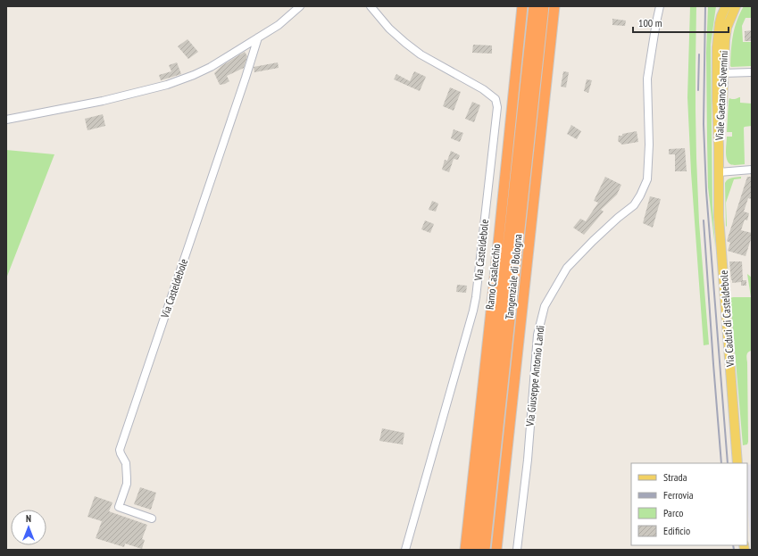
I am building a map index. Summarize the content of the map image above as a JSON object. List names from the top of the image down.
{
  "streets": {
    "highway": ["Ramo Casalecchio", "Tangenziale di Bologna"],
    "main road": ["Viale Gaetano Salvemini", "Via Caduti di Casteldebole"],
    "street": ["Via Casteldebole", "Via Giuseppe Antonio Landi"]
  },
  "crossings": [
    ["Viale Gaetano Salvemini", "Via Caduti di Casteldebole"]
  ],
  "legend": [
    "Strada",
    "Ferrovia",
    "Parco",
    "Edificio"
  ],
  "scale_bar": "100 m",
  "north": "top"
}
